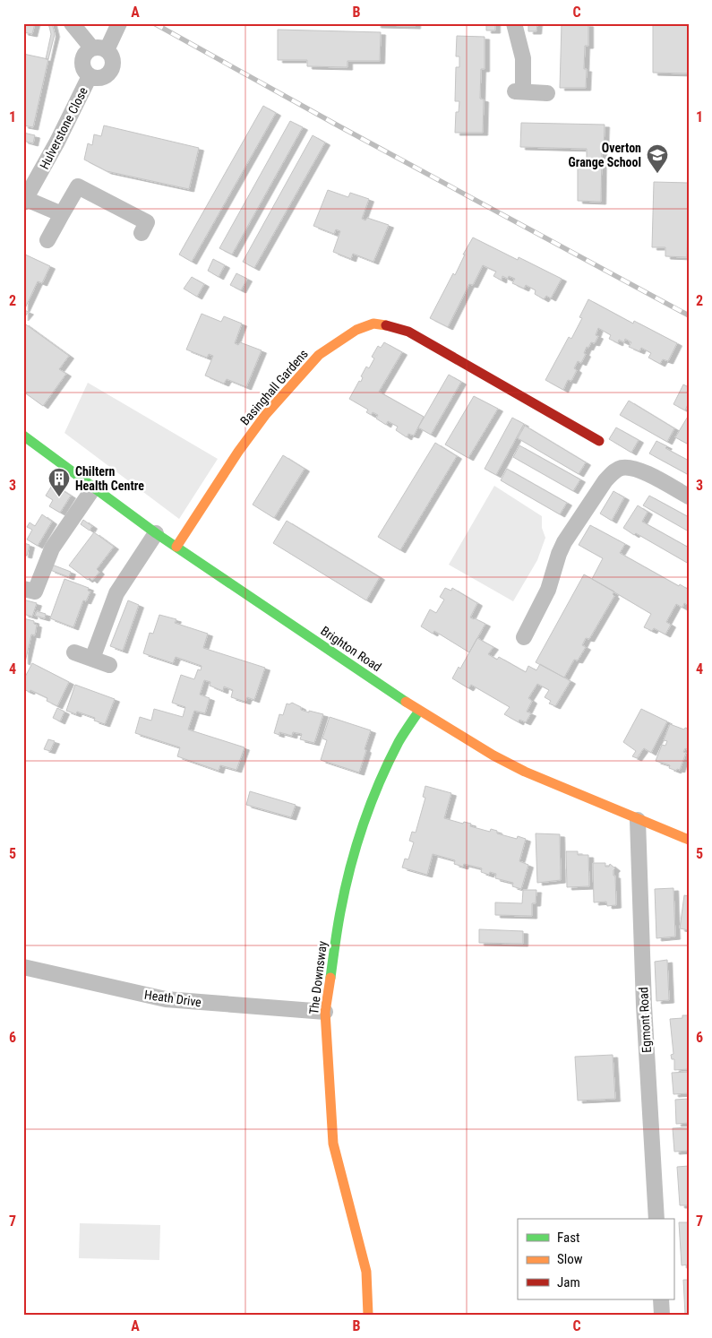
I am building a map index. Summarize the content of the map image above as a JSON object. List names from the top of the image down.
{
  "streets": {
    "street": [
      "Hulverstone Close",
      "Basinghall Gardens",
      "Brighton Road",
      "The Downsway",
      "Heath Drive",
      "Egmont Road"
    ]
  },
  "crossings": [
    ["Basinghall Gardens", "Brighton Road"],
    ["Brighton Road", "The Downsway"],
    ["Brighton Road", "Egmont Road"],
    ["The Downsway", "Heath Drive"]
  ],
  "places": {
    "school or university": ["Overton Grange School"],
    "building": ["Chiltern Health Centre"]
  },
  "legend": ["Fast", "Slow", "Jam"],
  "grid": {
    "columns": ["A", "B", "C"],
    "rows": [
      "1",
      "2",
      "3",
      "4",
      "5",
      "6",
      "7"
    ]
  }
}
